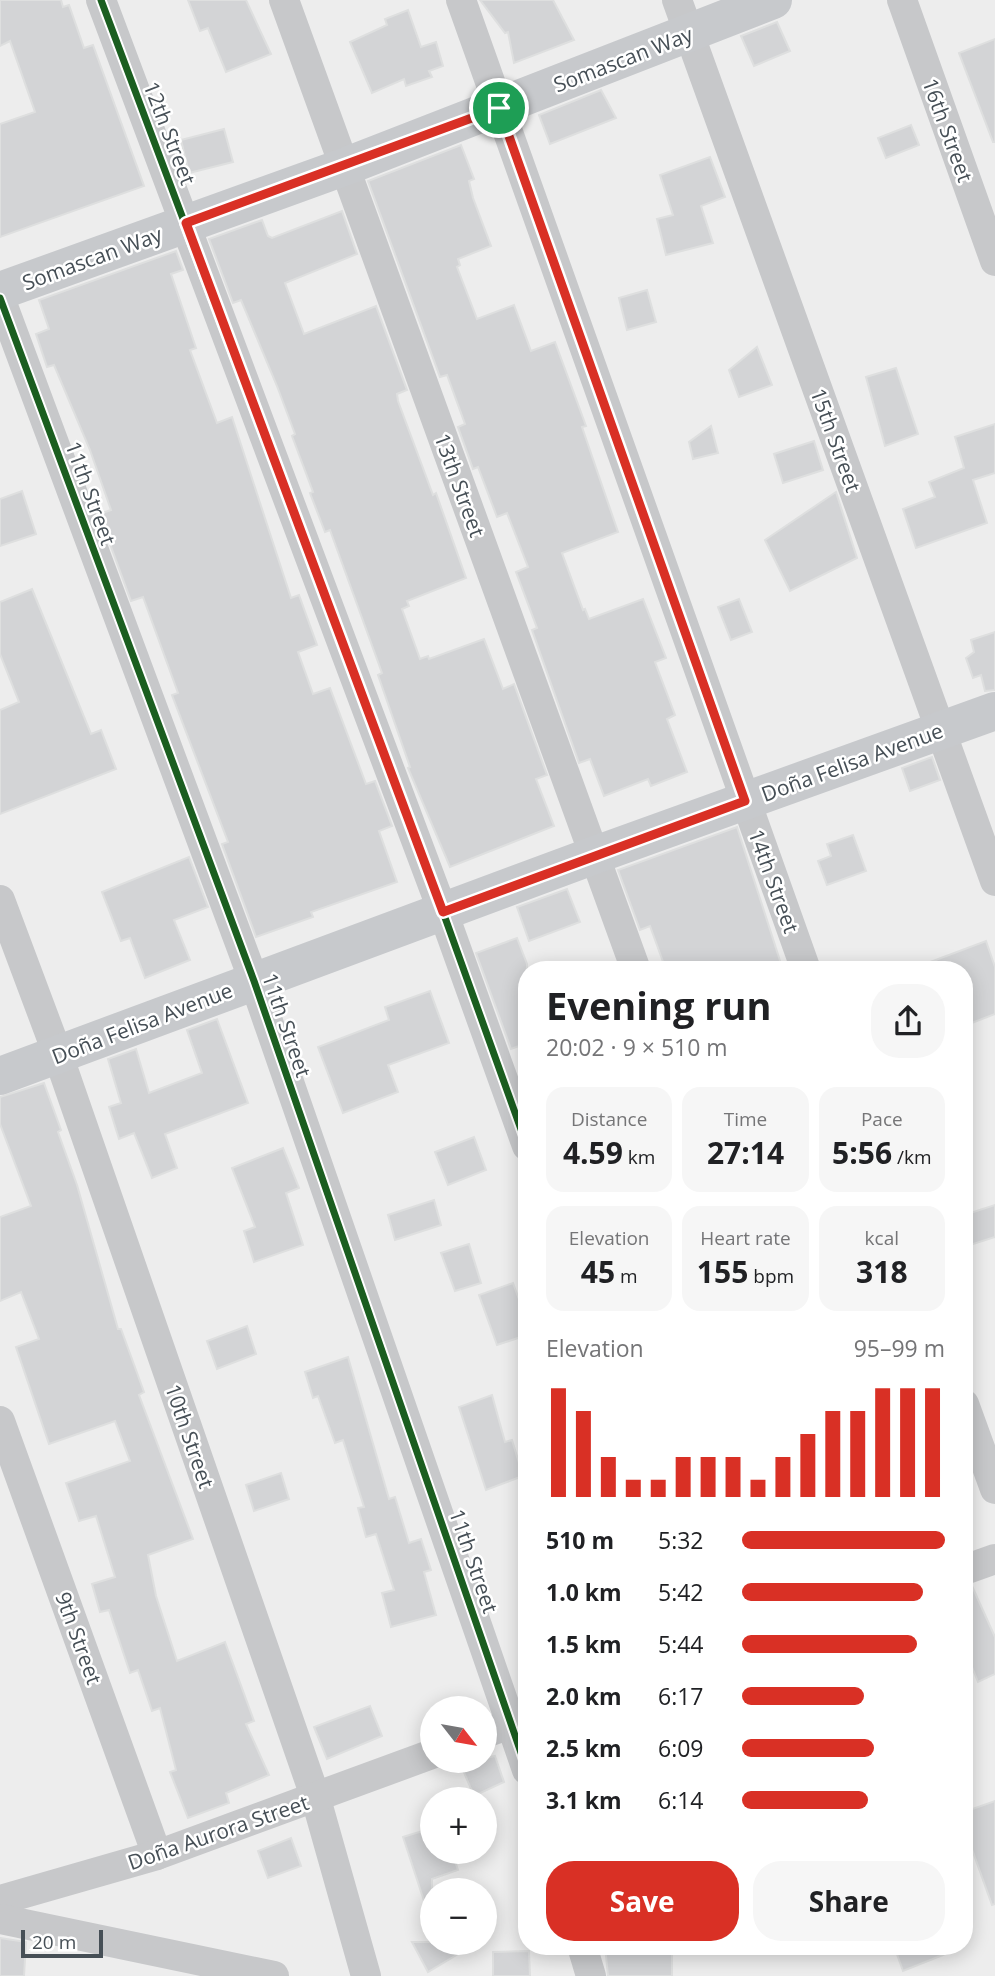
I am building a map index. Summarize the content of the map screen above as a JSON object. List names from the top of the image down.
{
  "streets": {
    "street": [
      "Somascan Way",
      "16th Street",
      "12th Street",
      "15th Street",
      "13th Street",
      "11th Street",
      "Doña Felisa Avenue",
      "14th Street",
      "10th Street",
      "9th Street",
      "Doña Aurora Street"
    ]
  },
  "crossings": [
    ["Somascan Way", "12th Street"],
    ["Somascan Way", "15th Street"],
    ["Somascan Way", "13th Street"],
    ["Somascan Way", "14th Street"],
    ["12th Street", "Doña Felisa Avenue"],
    ["15th Street", "Doña Felisa Avenue"],
    ["13th Street", "Doña Felisa Avenue"],
    ["11th Street", "Doña Felisa Avenue"],
    ["Doña Felisa Avenue", "14th Street"],
    ["Doña Felisa Avenue", "10th Street"],
    ["10th Street", "Doña Aurora Street"],
    ["9th Street", "Doña Aurora Street"]
  ],
  "scale_bar": "20 m",
  "north": "bottom right",
  "page": {
    "heading": ["Evening run", "20:02 · 9 × 510 m"],
    "stats": [
      ["Distance", "4.59 km"],
      ["Time", "27:14"],
      ["Pace", "5:56 /km"],
      ["Elevation", "45 m"],
      ["Heart rate", "155 bpm"],
      ["kcal", "318"]
    ],
    "chart": ["Elevation", "95–99 m"],
    "list": [
      {
        "name": "510 m",
        "note": "5:32"
      },
      {
        "name": "1.0 km",
        "note": "5:42"
      },
      {
        "name": "1.5 km",
        "note": "5:44"
      },
      {
        "name": "2.0 km",
        "note": "6:17"
      },
      {
        "name": "2.5 km",
        "note": "6:09"
      },
      {
        "name": "3.1 km",
        "note": "6:14"
      }
    ],
    "map_buttons": ["+", "−"],
    "buttons": ["Save", "Share"],
    "scale": "20 m"
  }
}
